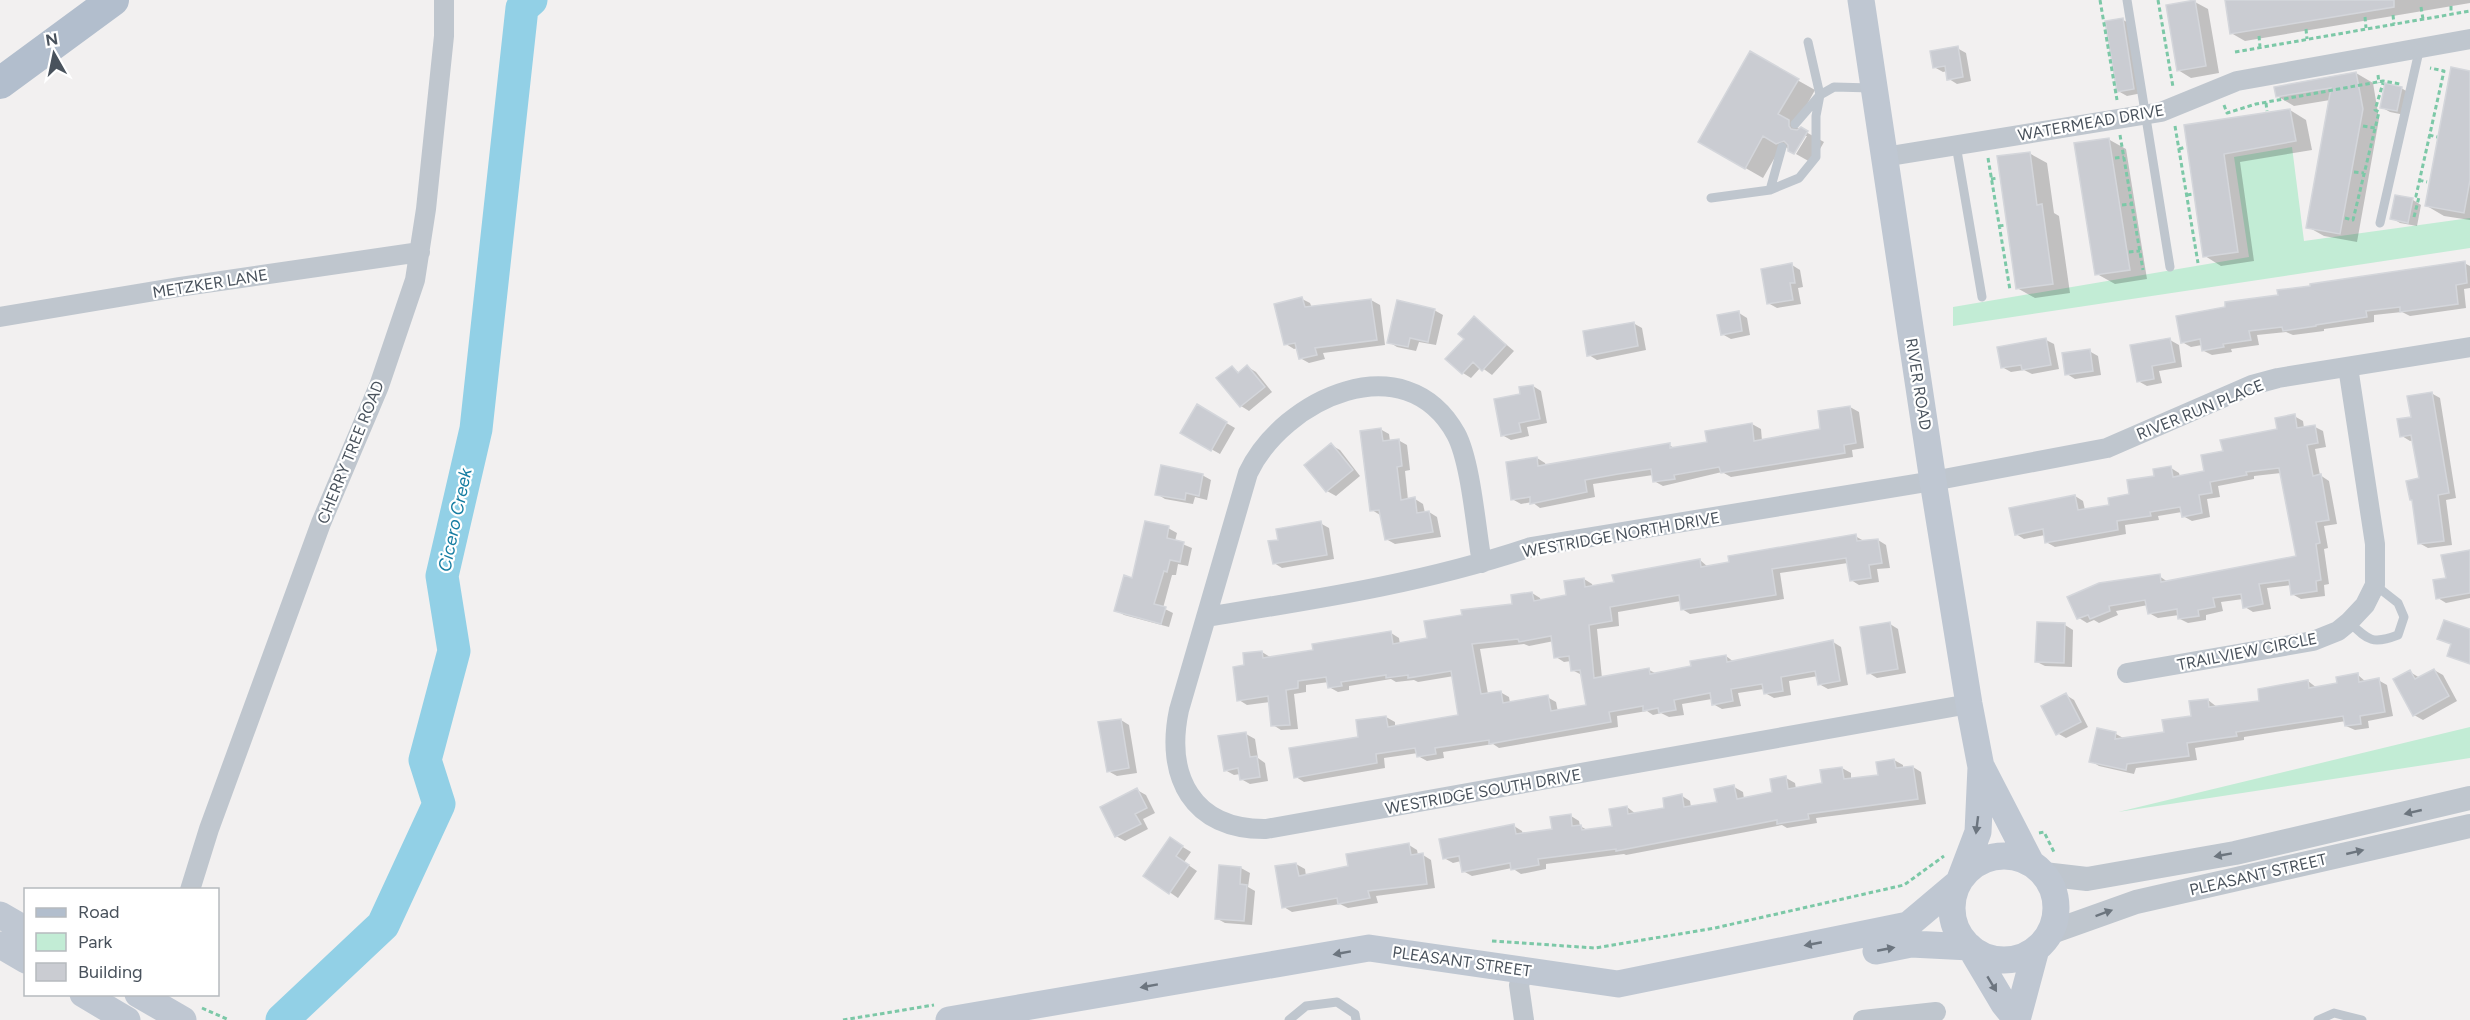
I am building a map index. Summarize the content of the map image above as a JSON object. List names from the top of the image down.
{
  "streets": {
    "main road": ["RIVER ROAD", "PLEASANT STREET"],
    "street": [
      "WATERMEAD DRIVE",
      "METZKER LANE",
      "RIVER RUN PLACE",
      "CHERRY TREE ROAD",
      "WESTRIDGE NORTH DRIVE",
      "TRAILVIEW CIRCLE",
      "WESTRIDGE SOUTH DRIVE"
    ]
  },
  "crossings": [
    ["WATERMEAD DRIVE", "RIVER ROAD"],
    ["METZKER LANE", "CHERRY TREE ROAD"],
    ["RIVER ROAD", "RIVER RUN PLACE"],
    ["RIVER ROAD", "WESTRIDGE NORTH DRIVE"],
    ["RIVER ROAD", "WESTRIDGE SOUTH DRIVE"],
    ["RIVER ROAD", "PLEASANT STREET"],
    ["RIVER RUN PLACE", "WESTRIDGE NORTH DRIVE"],
    ["WESTRIDGE NORTH DRIVE", "WESTRIDGE SOUTH DRIVE"]
  ],
  "water": ["Cicero Creek"],
  "legend": ["Road", "Park", "Building"],
  "north": "top"
}
